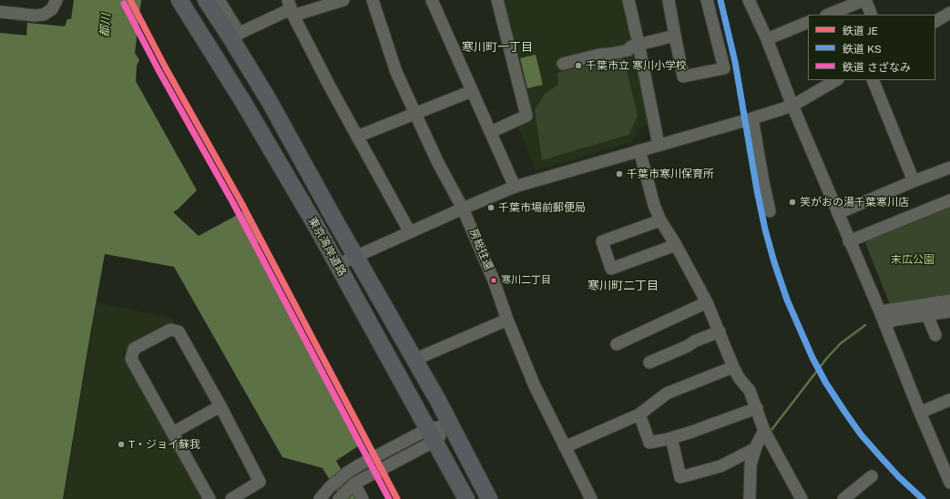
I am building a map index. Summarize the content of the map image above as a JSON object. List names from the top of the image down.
{
  "streets": {
    "highway": ["東京湾岸道路"],
    "street": ["房総往還"]
  },
  "districts": ["寒川町一丁目", "寒川町二丁目"],
  "water": ["都川"],
  "parks": ["末広公園"],
  "places": [
    "千葉市立 寒川小学校",
    "千葉市寒川保育所",
    "笑がおの湯千葉寒川店",
    "千葉市場前郵便局",
    "寒川二丁目",
    "T・ジョイ蘇我"
  ],
  "lines": ["rail line JE", "rail line KS", "rail line さざなみ"],
  "legend": ["鉄道 JE", "鉄道 KS", "鉄道 さざなみ"]
}
